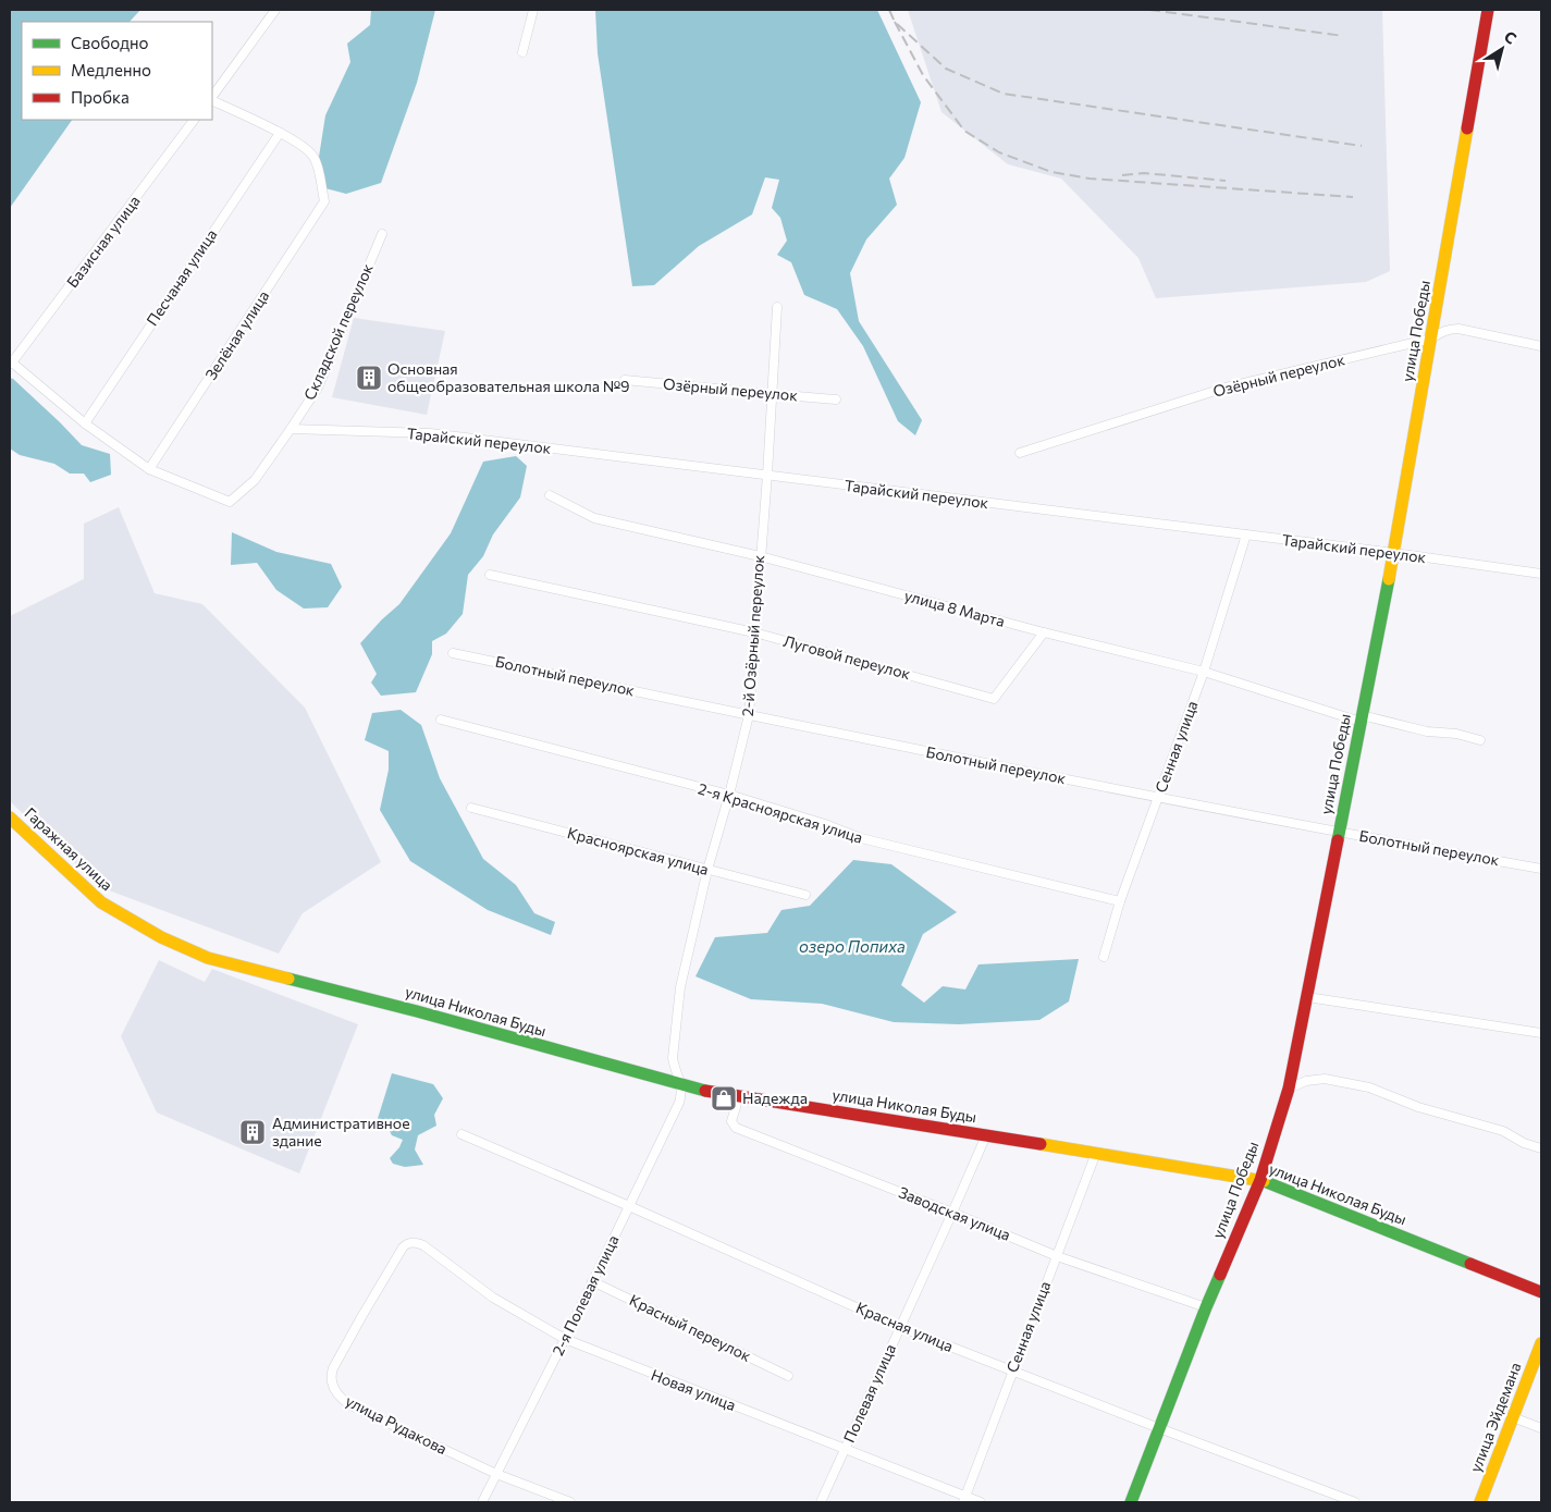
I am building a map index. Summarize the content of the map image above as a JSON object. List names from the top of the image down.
{
  "streets": {
    "street": [
      "Базисная улица",
      "Песчаная улица",
      "улица Победы",
      "Складской переулок",
      "Зелёная улица",
      "Озёрный переулок",
      "Тарайский переулок",
      "улица 8 Марта",
      "2-й Озёрный переулок",
      "Луговой переулок",
      "Болотный переулок",
      "Сенная улица",
      "2-я Красноярская улица",
      "Гаражная улица",
      "Красноярская улица",
      "улица Николая Буды",
      "Заводская улица",
      "2-я Полевая улица",
      "Красная улица",
      "Красный переулок",
      "Новая улица",
      "Полевая улица",
      "улица Эйдемана",
      "улица Рудакова"
    ]
  },
  "crossings": [
    ["Песчаная улица", "Зелёная улица"],
    ["улица Победы", "Озёрный переулок"],
    ["улица Победы", "Тарайский переулок"],
    ["улица Победы", "улица 8 Марта"],
    ["улица Победы", "Болотный переулок"],
    ["улица Победы", "улица Николая Буды"],
    ["улица Победы", "Заводская улица"],
    ["улица Победы", "Красная улица"],
    ["Складской переулок", "Зелёная улица"],
    ["Складской переулок", "Тарайский переулок"],
    ["Озёрный переулок", "2-й Озёрный переулок"],
    ["Тарайский переулок", "2-й Озёрный переулок"],
    ["Тарайский переулок", "Сенная улица"],
    ["улица 8 Марта", "2-й Озёрный переулок"],
    ["улица 8 Марта", "Луговой переулок"],
    ["улица 8 Марта", "Сенная улица"],
    ["2-й Озёрный переулок", "Луговой переулок"],
    ["2-й Озёрный переулок", "Болотный переулок"],
    ["2-й Озёрный переулок", "2-я Красноярская улица"],
    ["2-й Озёрный переулок", "Красноярская улица"],
    ["2-й Озёрный переулок", "улица Николая Буды"],
    ["2-й Озёрный переулок", "2-я Полевая улица"],
    ["Болотный переулок", "Сенная улица"],
    ["Сенная улица", "2-я Красноярская улица"],
    ["Сенная улица", "улица Николая Буды"],
    ["Сенная улица", "Заводская улица"],
    ["Сенная улица", "Красная улица"],
    ["Сенная улица", "Новая улица"],
    ["Гаражная улица", "улица Николая Буды"],
    ["улица Николая Буды", "Заводская улица"],
    ["улица Николая Буды", "2-я Полевая улица"],
    ["улица Николая Буды", "Полевая улица"],
    ["Заводская улица", "Полевая улица"],
    ["2-я Полевая улица", "Красная улица"],
    ["2-я Полевая улица", "Красный переулок"],
    ["2-я Полевая улица", "Новая улица"],
    ["2-я Полевая улица", "улица Рудакова"],
    ["Красная улица", "Полевая улица"],
    ["Новая улица", "Полевая улица"],
    ["Новая улица", "улица Рудакова"]
  ],
  "water": ["озеро Попиха"],
  "places": {
    "building": ["Основная общеобразовательная школа №9", "Административное здание"],
    "shop": ["Надежда"]
  },
  "legend": ["Свободно", "Медленно", "Пробка"],
  "north": "top right"
}
